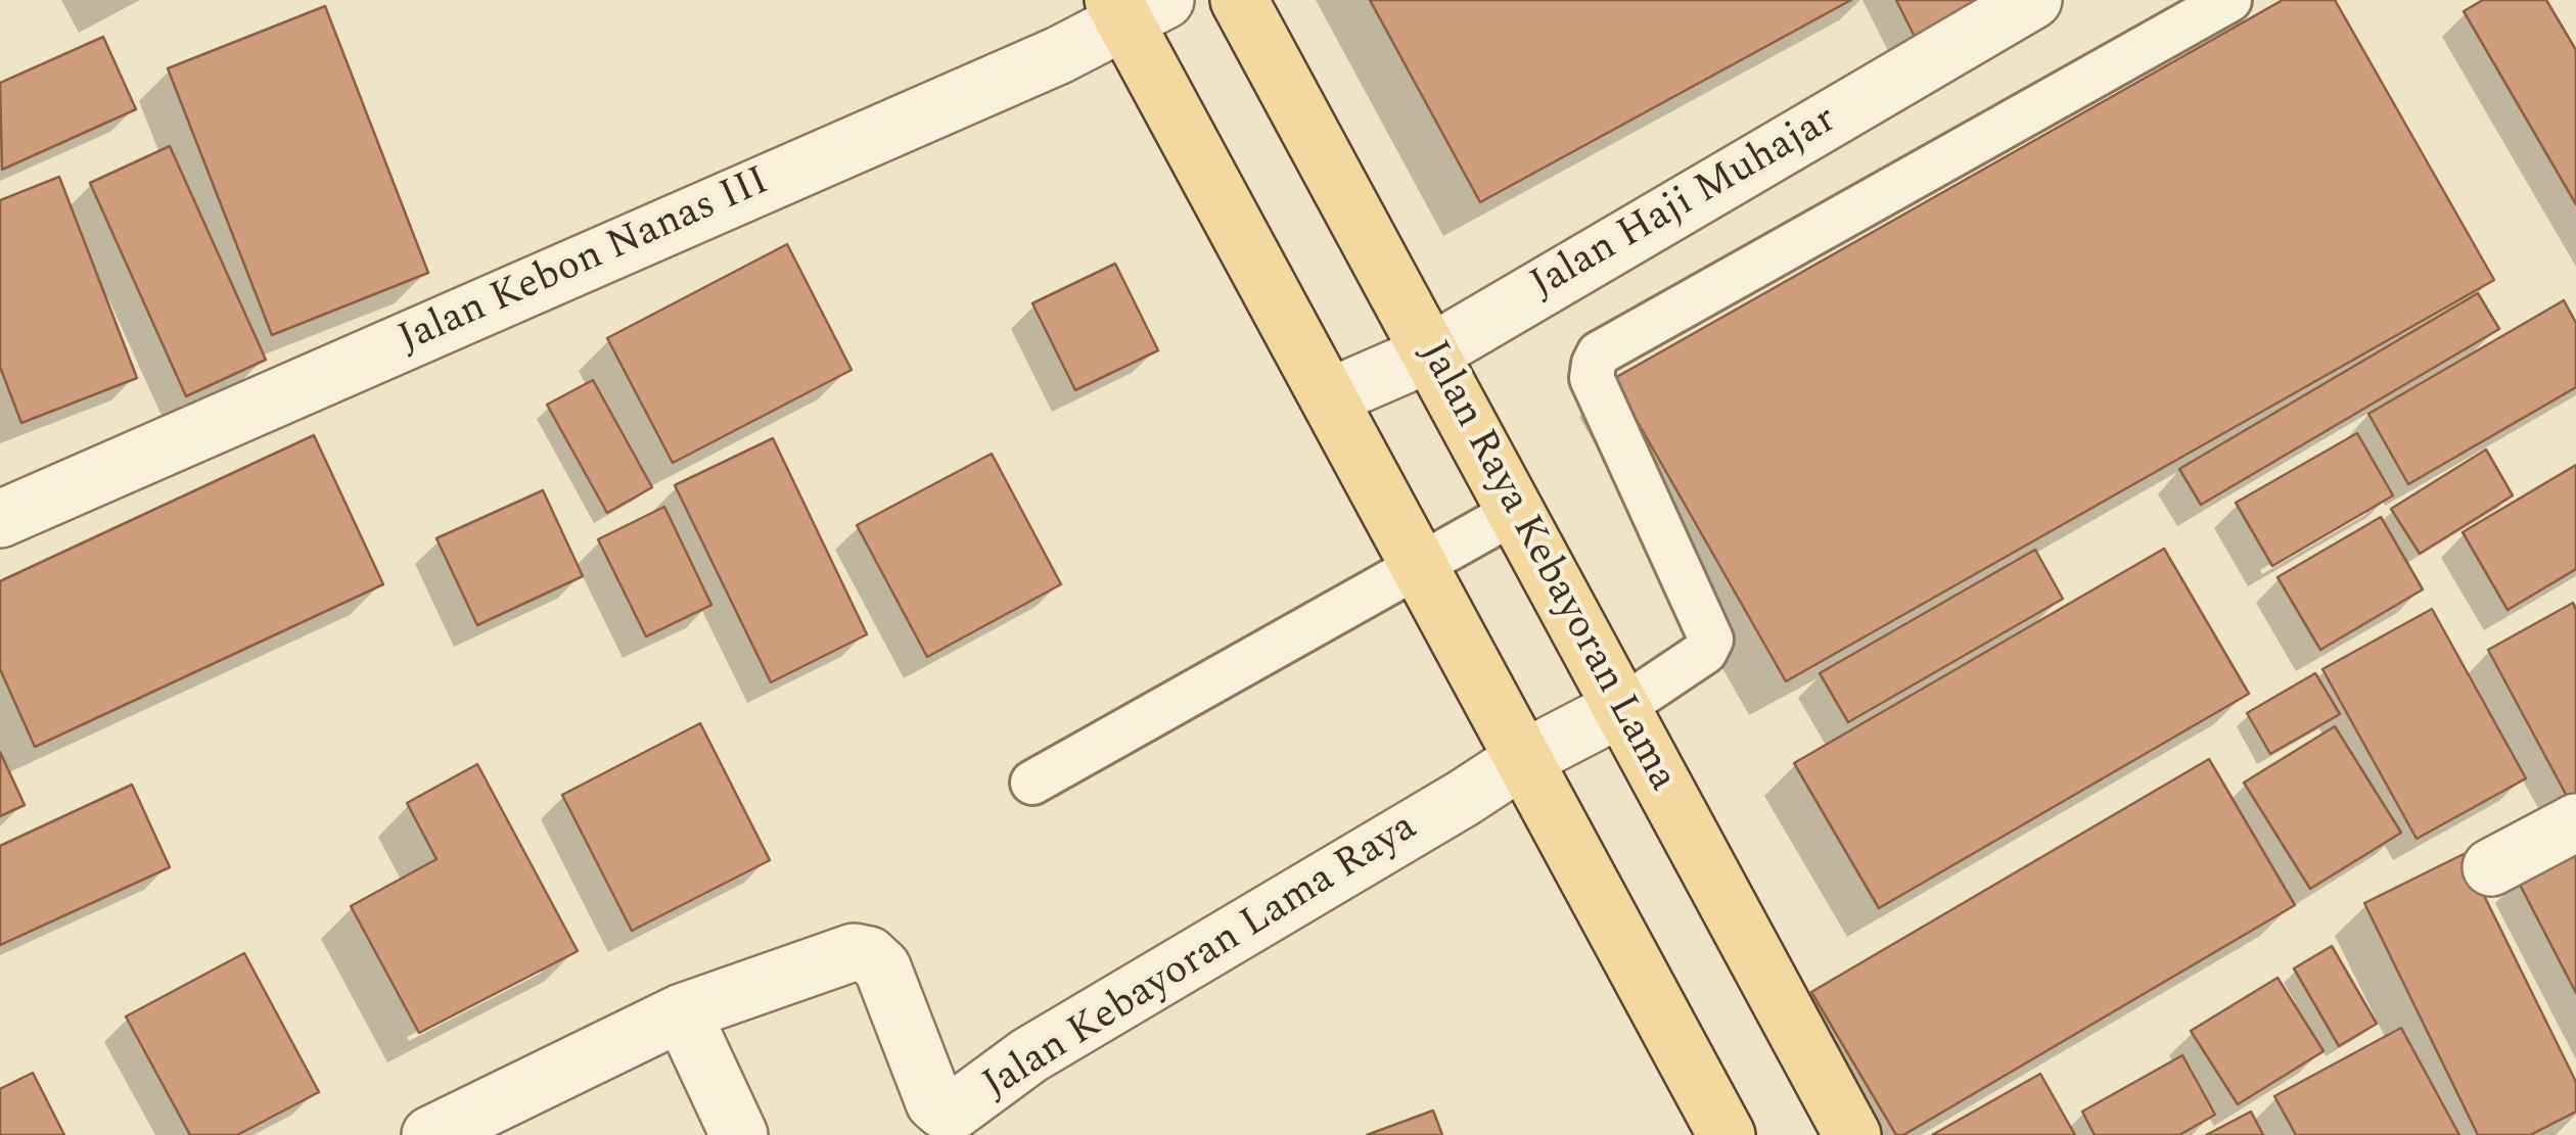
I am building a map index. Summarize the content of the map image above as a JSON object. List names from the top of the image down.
{
  "streets": {
    "main road": ["Jalan Raya Kebayoran Lama"],
    "street": ["Jalan Haji Muhajar", "Jalan Kebon Nanas III", "Jalan Kebayoran Lama Raya"]
  },
  "crossings": [
    ["Jalan Haji Muhajar", "Jalan Raya Kebayoran Lama"],
    ["Jalan Raya Kebayoran Lama", "Jalan Kebayoran Lama Raya"]
  ]
}
